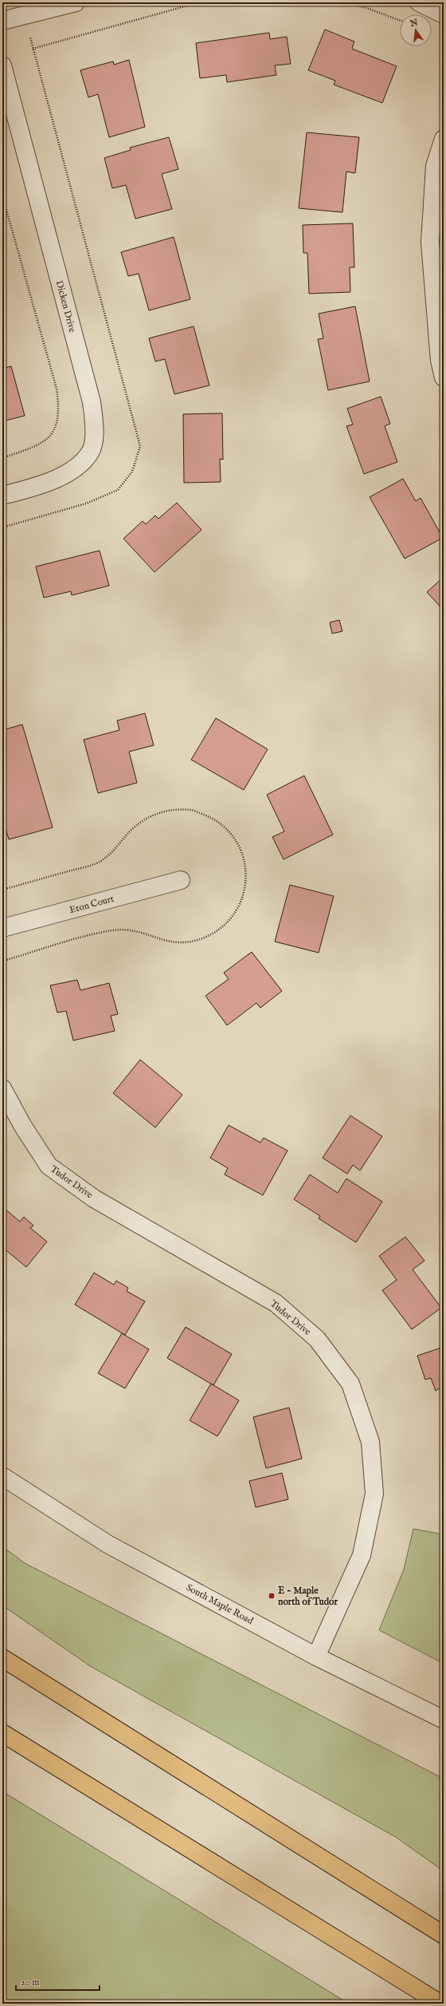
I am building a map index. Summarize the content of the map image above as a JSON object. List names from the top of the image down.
{
  "streets": {
    "street": [
      "Dicken Drive",
      "Eton Court",
      "Tudor Drive",
      "South Maple Road"
    ]
  },
  "crossings": [
    ["Tudor Drive", "South Maple Road"]
  ],
  "places": {
    "transit": ["E - Maple north of Tudor"]
  },
  "scale_bar": "20 m",
  "north": "top"
}
